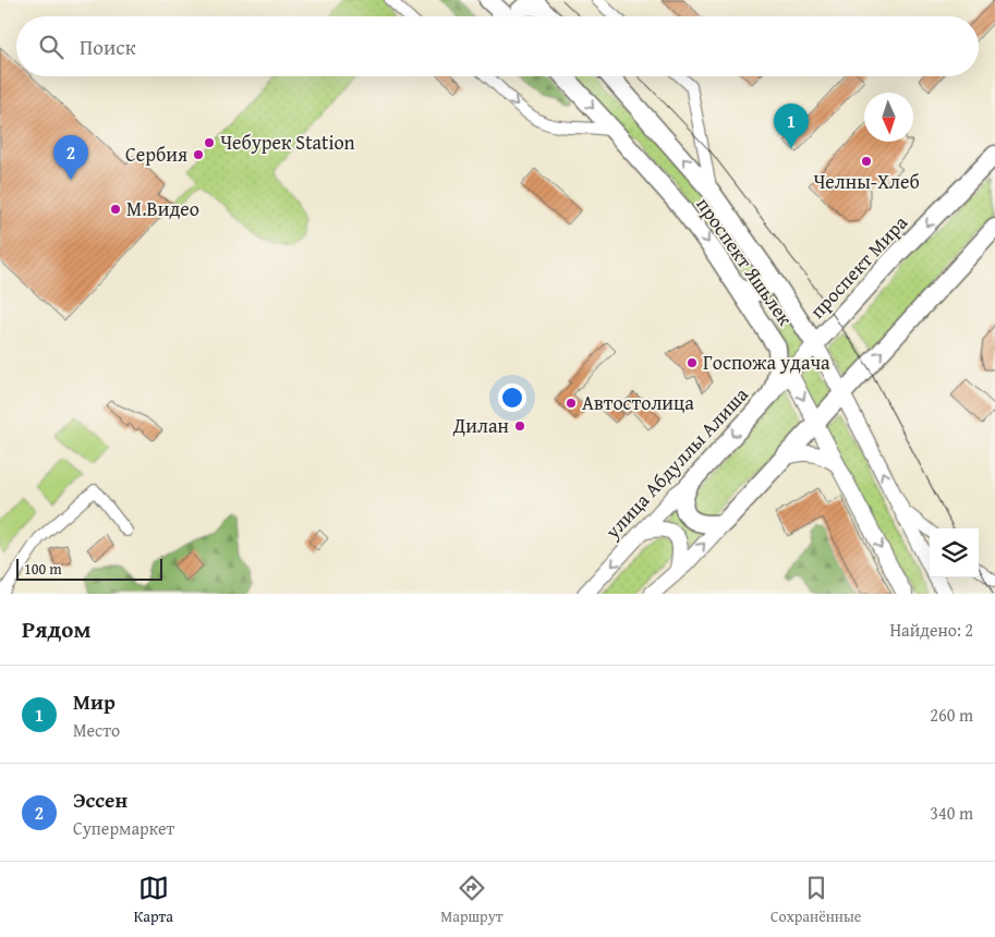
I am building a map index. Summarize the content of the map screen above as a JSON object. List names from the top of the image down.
{
  "streets": {
    "main road": ["проспект Яшьлек", "проспект Мира", "улица Абдуллы Алиша"]
  },
  "crossings": [
    ["проспект Яшьлек", "проспект Мира"],
    ["проспект Яшьлек", "улица Абдуллы Алиша"],
    ["проспект Мира", "улица Абдуллы Алиша"]
  ],
  "places": [
    "Чебурек Station",
    "Сербия",
    "Челны-Хлеб",
    "М.Видео",
    "Госпожа удача",
    "Автостолица",
    "Дилан"
  ],
  "scale_bar": "100 m",
  "north": "bottom",
  "page": {
    "search": "Поиск",
    "pins": ["1", "2"],
    "scale": "100 m",
    "heading": ["Рядом", "Найдено: 2"],
    "list": [
      {
        "mark": "1",
        "name": "Мир",
        "note": "Место",
        "value": "260 m"
      },
      {
        "mark": "2",
        "name": "Эссен",
        "note": "Супермаркет",
        "value": "340 m"
      }
    ],
    "nav": ["Карта", "Маршрут", "Сохранённые"]
  }
}
